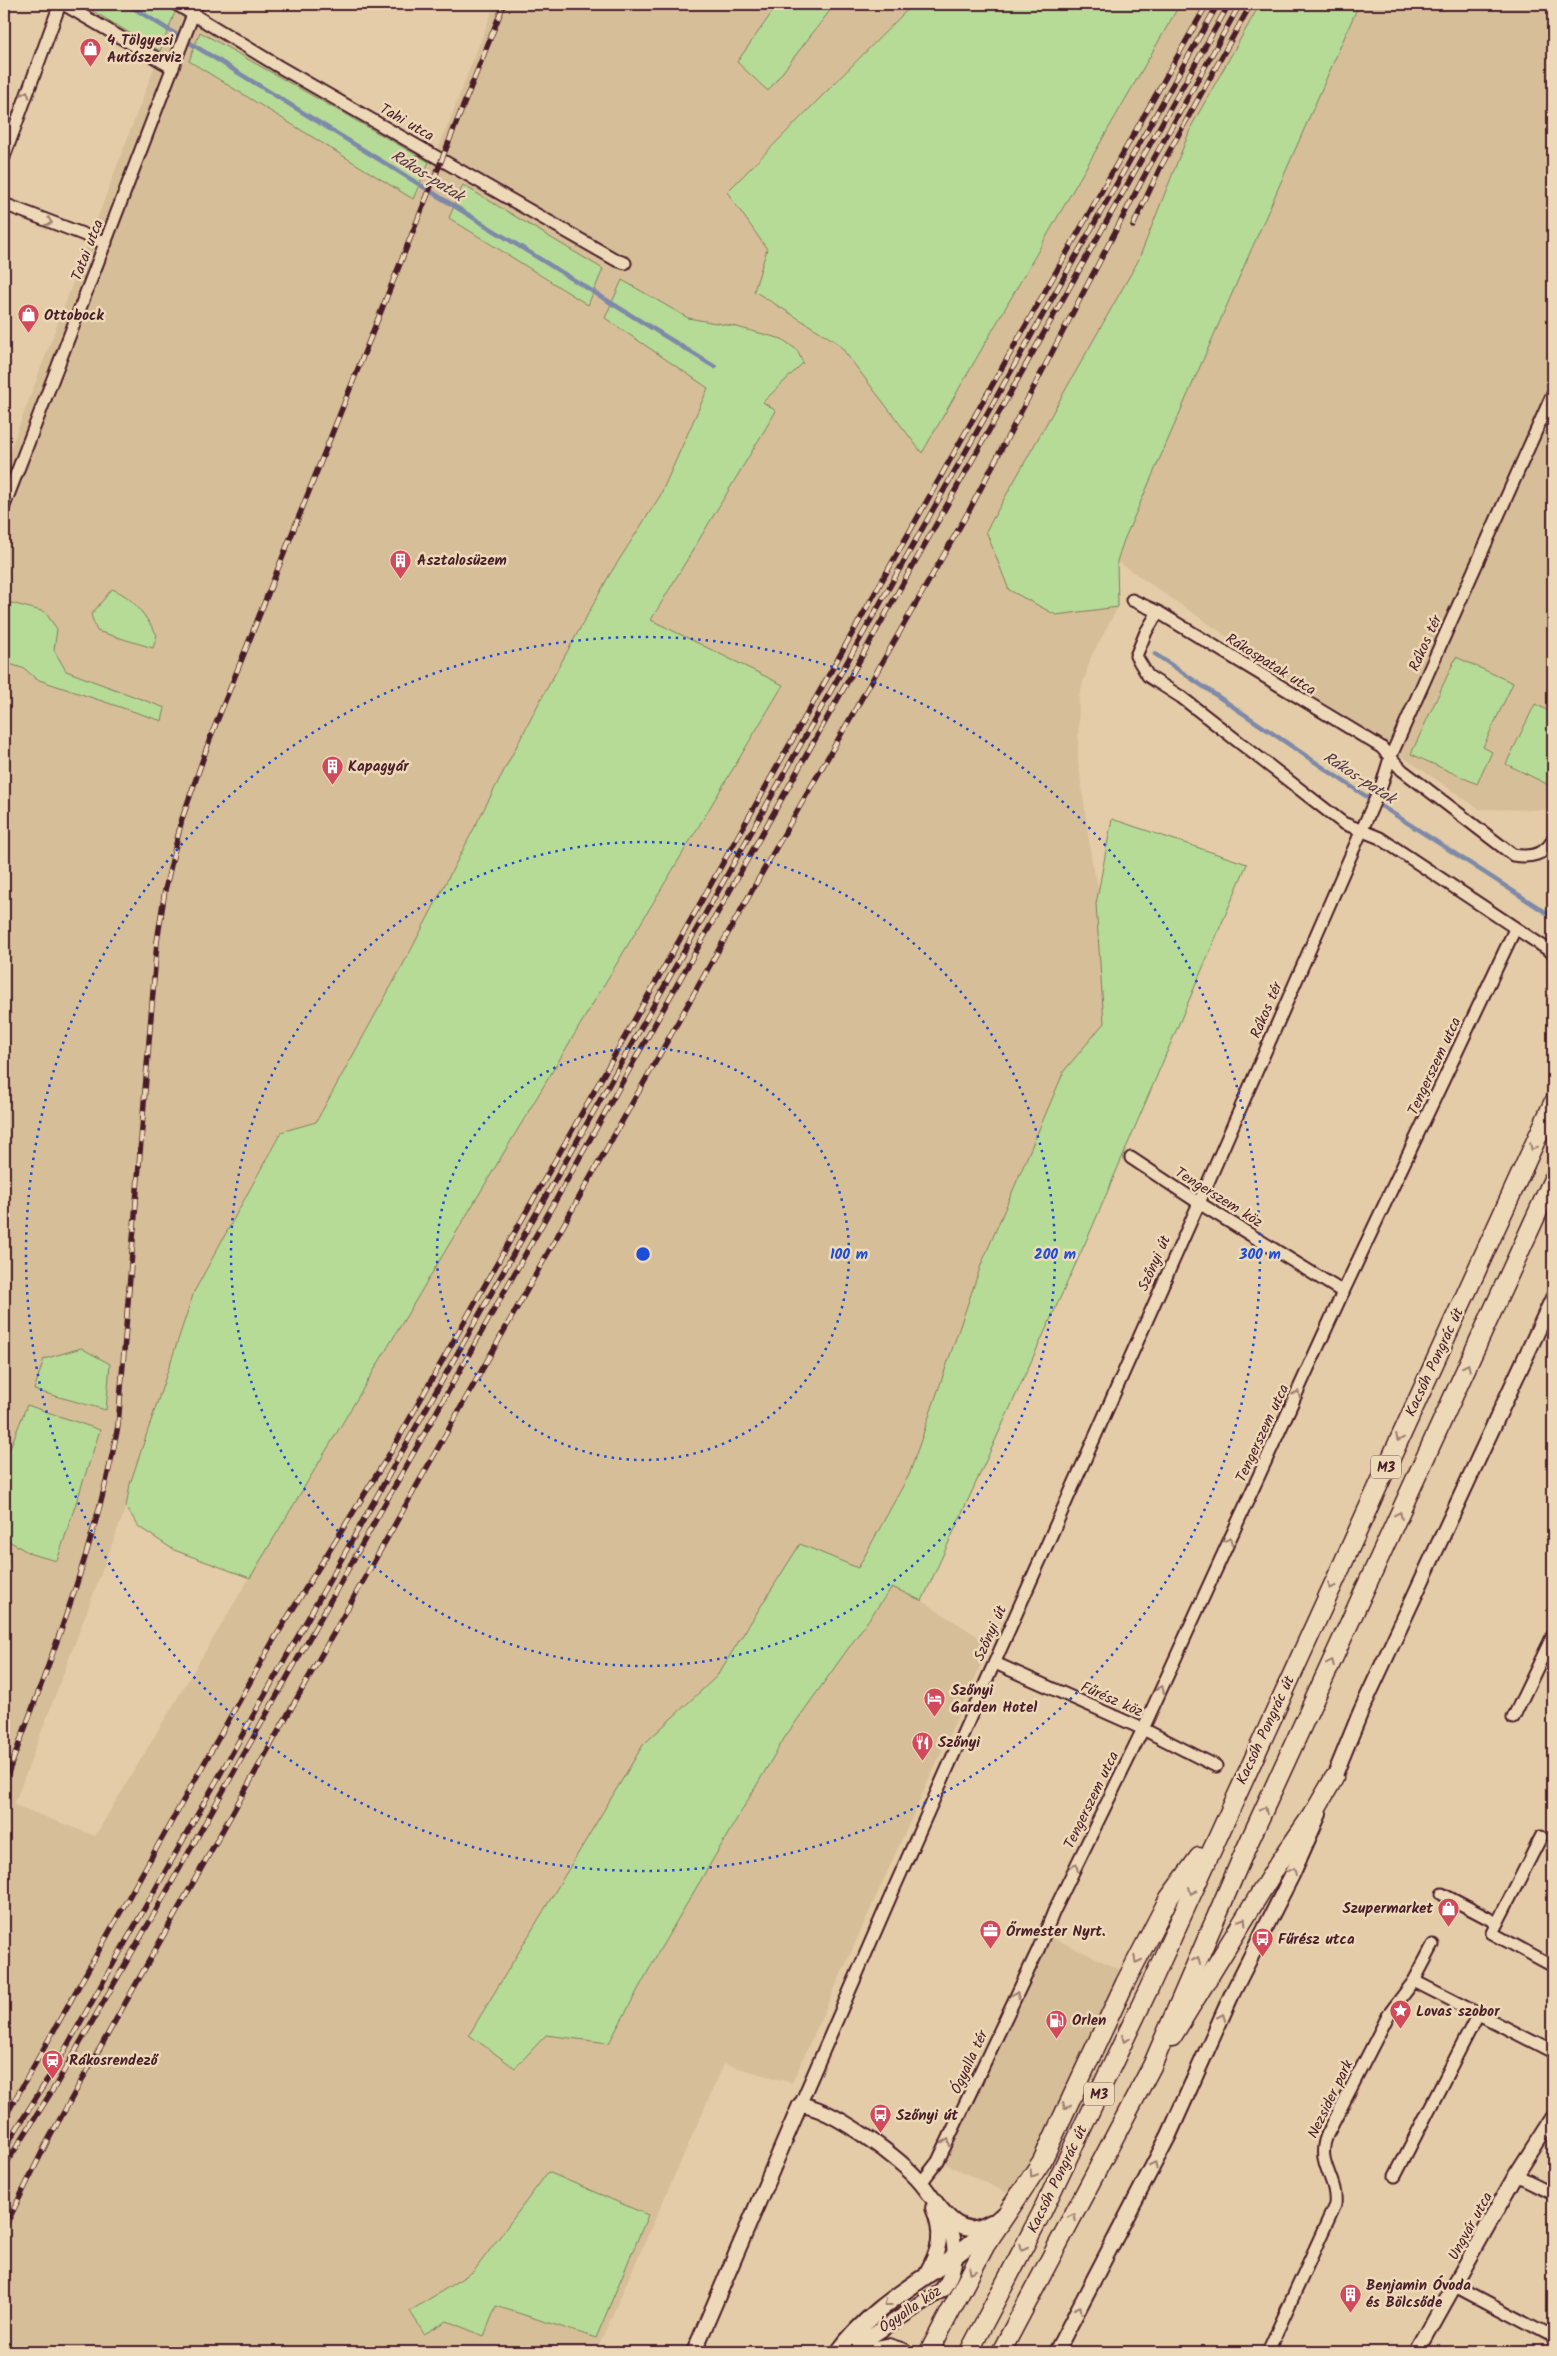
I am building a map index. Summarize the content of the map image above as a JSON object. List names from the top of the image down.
{
  "streets": {
    "main road": ["Kacsóh Pongrác út", "M3", "Ógyalla köz"],
    "street": [
      "Tahi utca",
      "Tatai utca",
      "Rákos tér",
      "Rákospatak utca",
      "Tengerszem utca",
      "Tengerszem köz",
      "Szőnyi út",
      "Fűrész köz",
      "Ógyalla tér",
      "Nezsider park",
      "Ungvár utca"
    ]
  },
  "crossings": [
    ["Tahi utca", "Tatai utca"],
    ["Rákos tér", "Rákospatak utca"],
    ["Rákos tér", "Tengerszem köz"],
    ["Rákos tér", "Szőnyi út"],
    ["Tengerszem utca", "Tengerszem köz"],
    ["Tengerszem utca", "Fűrész köz"],
    ["Tengerszem utca", "Ógyalla tér"],
    ["Tengerszem köz", "Szőnyi út"],
    ["Szőnyi út", "Fűrész köz"],
    ["Szőnyi út", "Ógyalla köz"],
    ["Ógyalla tér", "Ógyalla köz"]
  ],
  "one_way": ["Tengerszem utca", "Ógyalla tér"],
  "water": ["Rákos-patak"],
  "places": {
    "shop": ["4 Tölgyesi Autószerviz", "Ottobock", "Szupermarket"],
    "building": ["Asztalosüzem", "Kapagyár", "Benjamin Óvoda és Bölcsőde"],
    "hotel": ["Szőnyi Garden Hotel"],
    "restaurant": ["Szőnyi"],
    "office": ["Őrmester Nyrt."],
    "bus stop": ["Fűrész utca", "Szőnyi út"],
    "place": ["Lovas szobor"],
    "fuel station": ["Orlen"],
    "station": ["Rákosrendező"]
  },
  "rings": ["100 m", "200 m", "300 m"]
}
